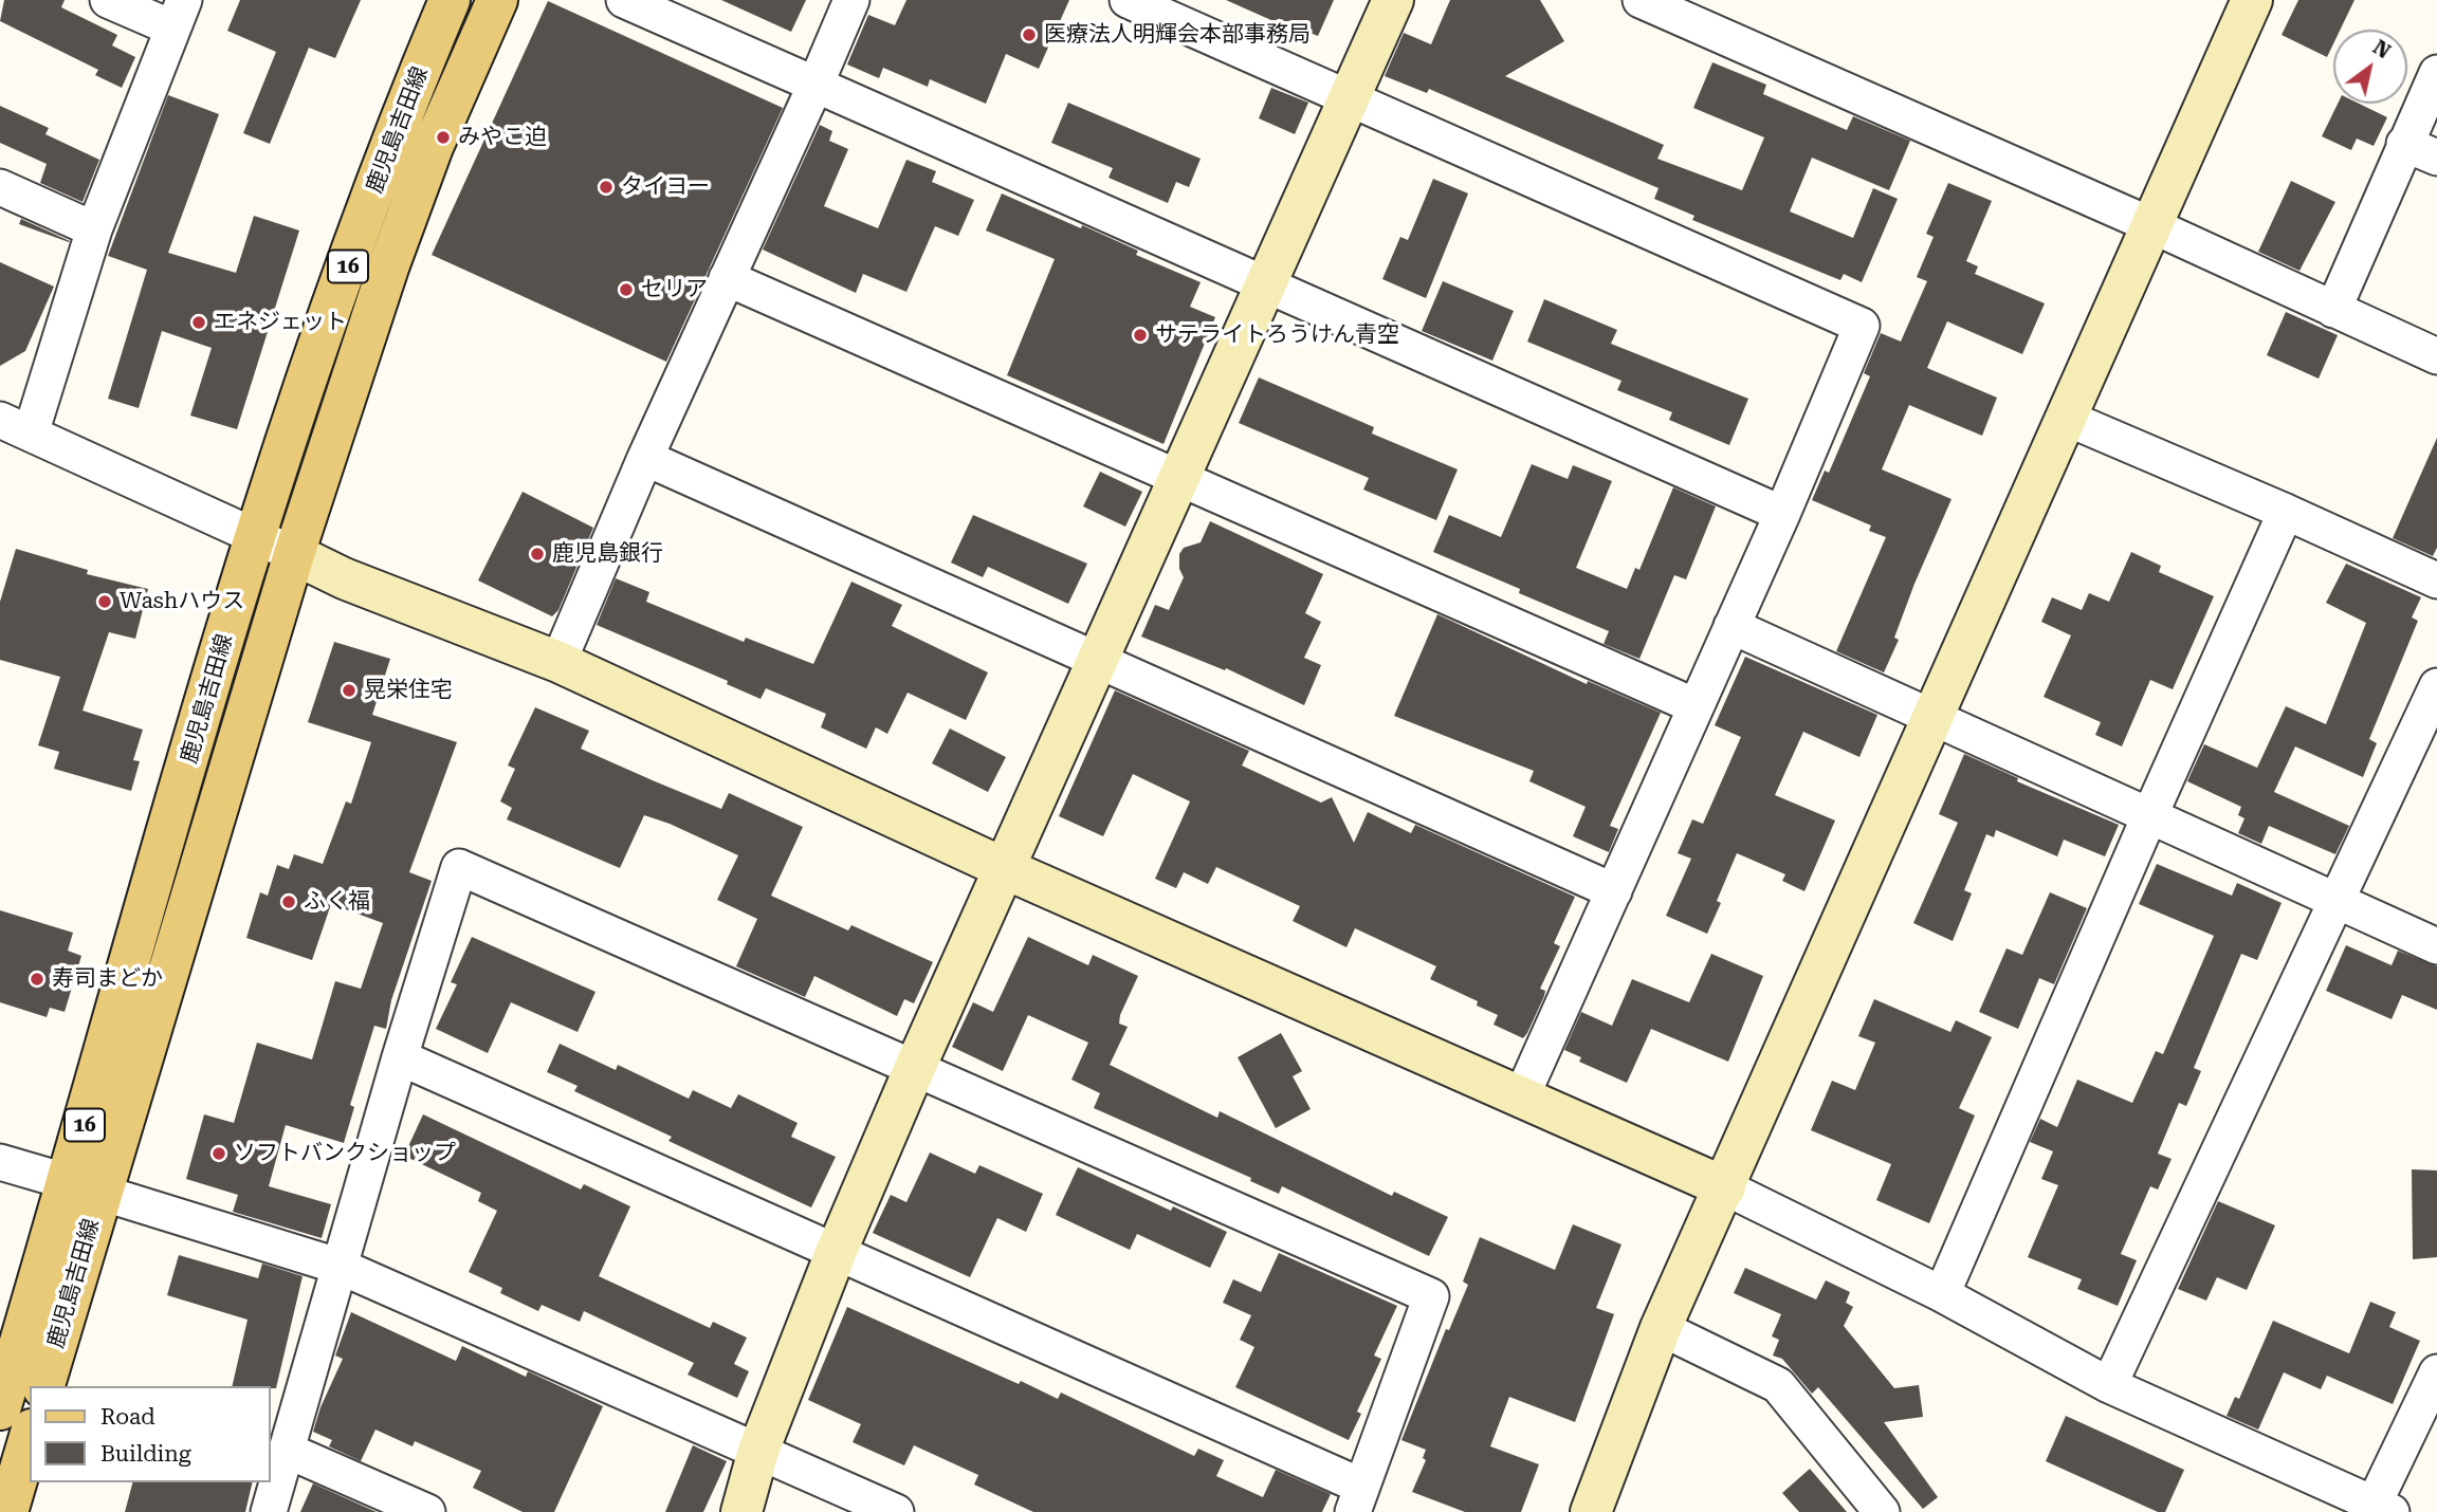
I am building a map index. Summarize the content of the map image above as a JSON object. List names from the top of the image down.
{
  "streets": {
    "main road": ["鹿児島吉田線", "16"]
  },
  "places": [
    "医療法人明輝会本部事務局",
    "みやこ迫",
    "タイヨー",
    "セリア",
    "エネジェット",
    "サテライトろうけん青空",
    "鹿児島銀行",
    "Washハウス",
    "晃栄住宅",
    "ふく福",
    "寿司まどか",
    "ソフトバンクショップ"
  ],
  "legend": ["Road", "Building"],
  "north": "top right"
}
